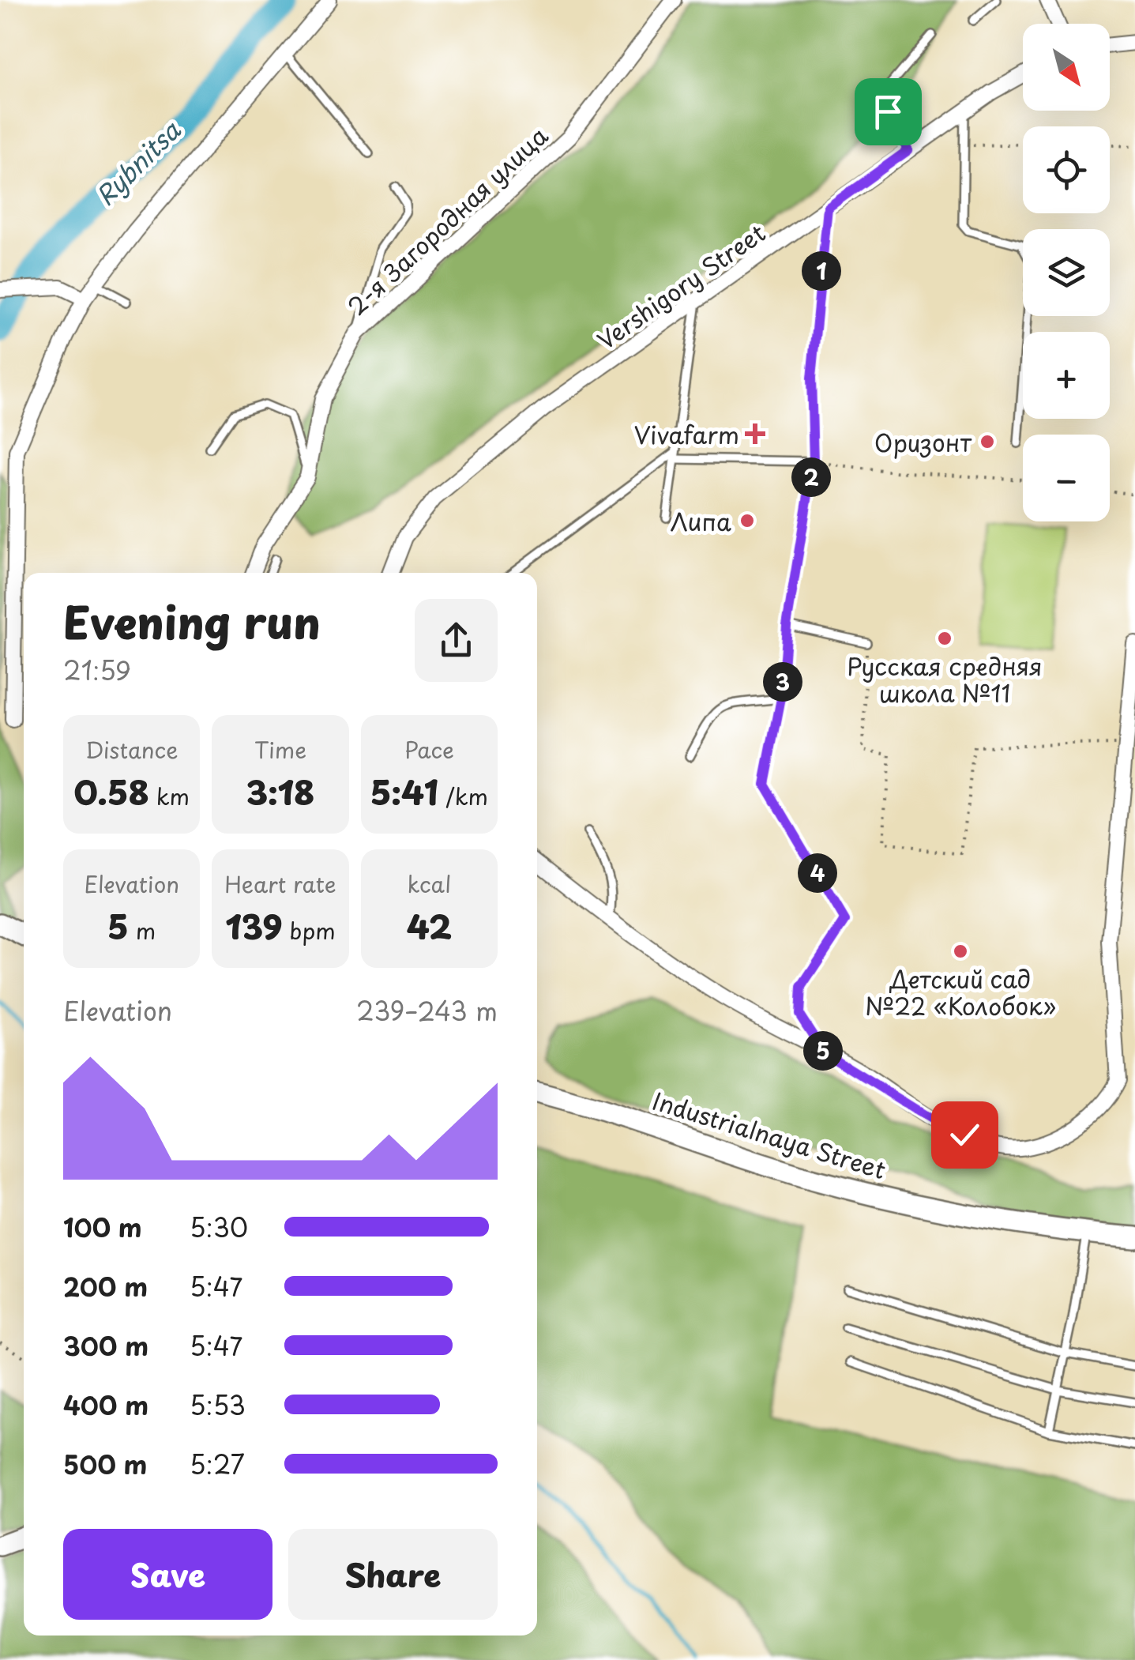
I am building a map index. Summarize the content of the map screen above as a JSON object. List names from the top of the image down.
{
  "streets": {
    "main road": ["Industrialnaya Street"],
    "street": ["2-я Загородная улица", "Vershigory Street"]
  },
  "water": ["Rybnitsa"],
  "places": {
    "health": ["Vivafarm"],
    "other": [
      "Оризонт",
      "Липа",
      "Русская средняя школа №11",
      "Детский сад №22 «Колобок»"
    ]
  },
  "north": "bottom right",
  "page": {
    "map_buttons": ["+", "−"],
    "pins": [
      "1",
      "2",
      "3",
      "4",
      "5"
    ],
    "heading": ["Evening run", "21:59"],
    "stats": [
      ["Distance", "0.58 km"],
      ["Time", "3:18"],
      ["Pace", "5:41 /km"],
      ["Elevation", "5 m"],
      ["Heart rate", "139 bpm"],
      ["kcal", "42"]
    ],
    "chart": ["Elevation", "239–243 m"],
    "list": [
      {
        "name": "100 m",
        "note": "5:30"
      },
      {
        "name": "200 m",
        "note": "5:47"
      },
      {
        "name": "300 m",
        "note": "5:47"
      },
      {
        "name": "400 m",
        "note": "5:53"
      },
      {
        "name": "500 m",
        "note": "5:27"
      }
    ],
    "buttons": ["Save", "Share"]
  }
}
